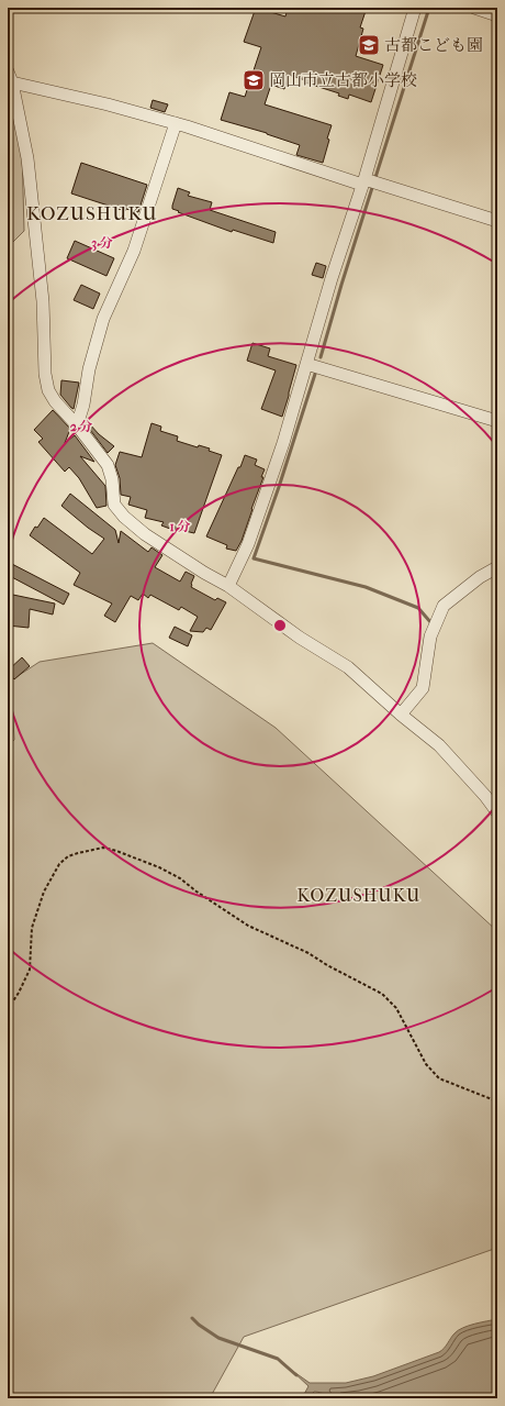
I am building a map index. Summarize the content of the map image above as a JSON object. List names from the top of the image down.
{
  "districts": ["KOZUSHUKU", "KOZUSHUKU"],
  "places": {
    "school or university": ["古都こども園", "岡山市立古都小学校"]
  },
  "rings": ["3 分", "2 分", "1 分"]
}
